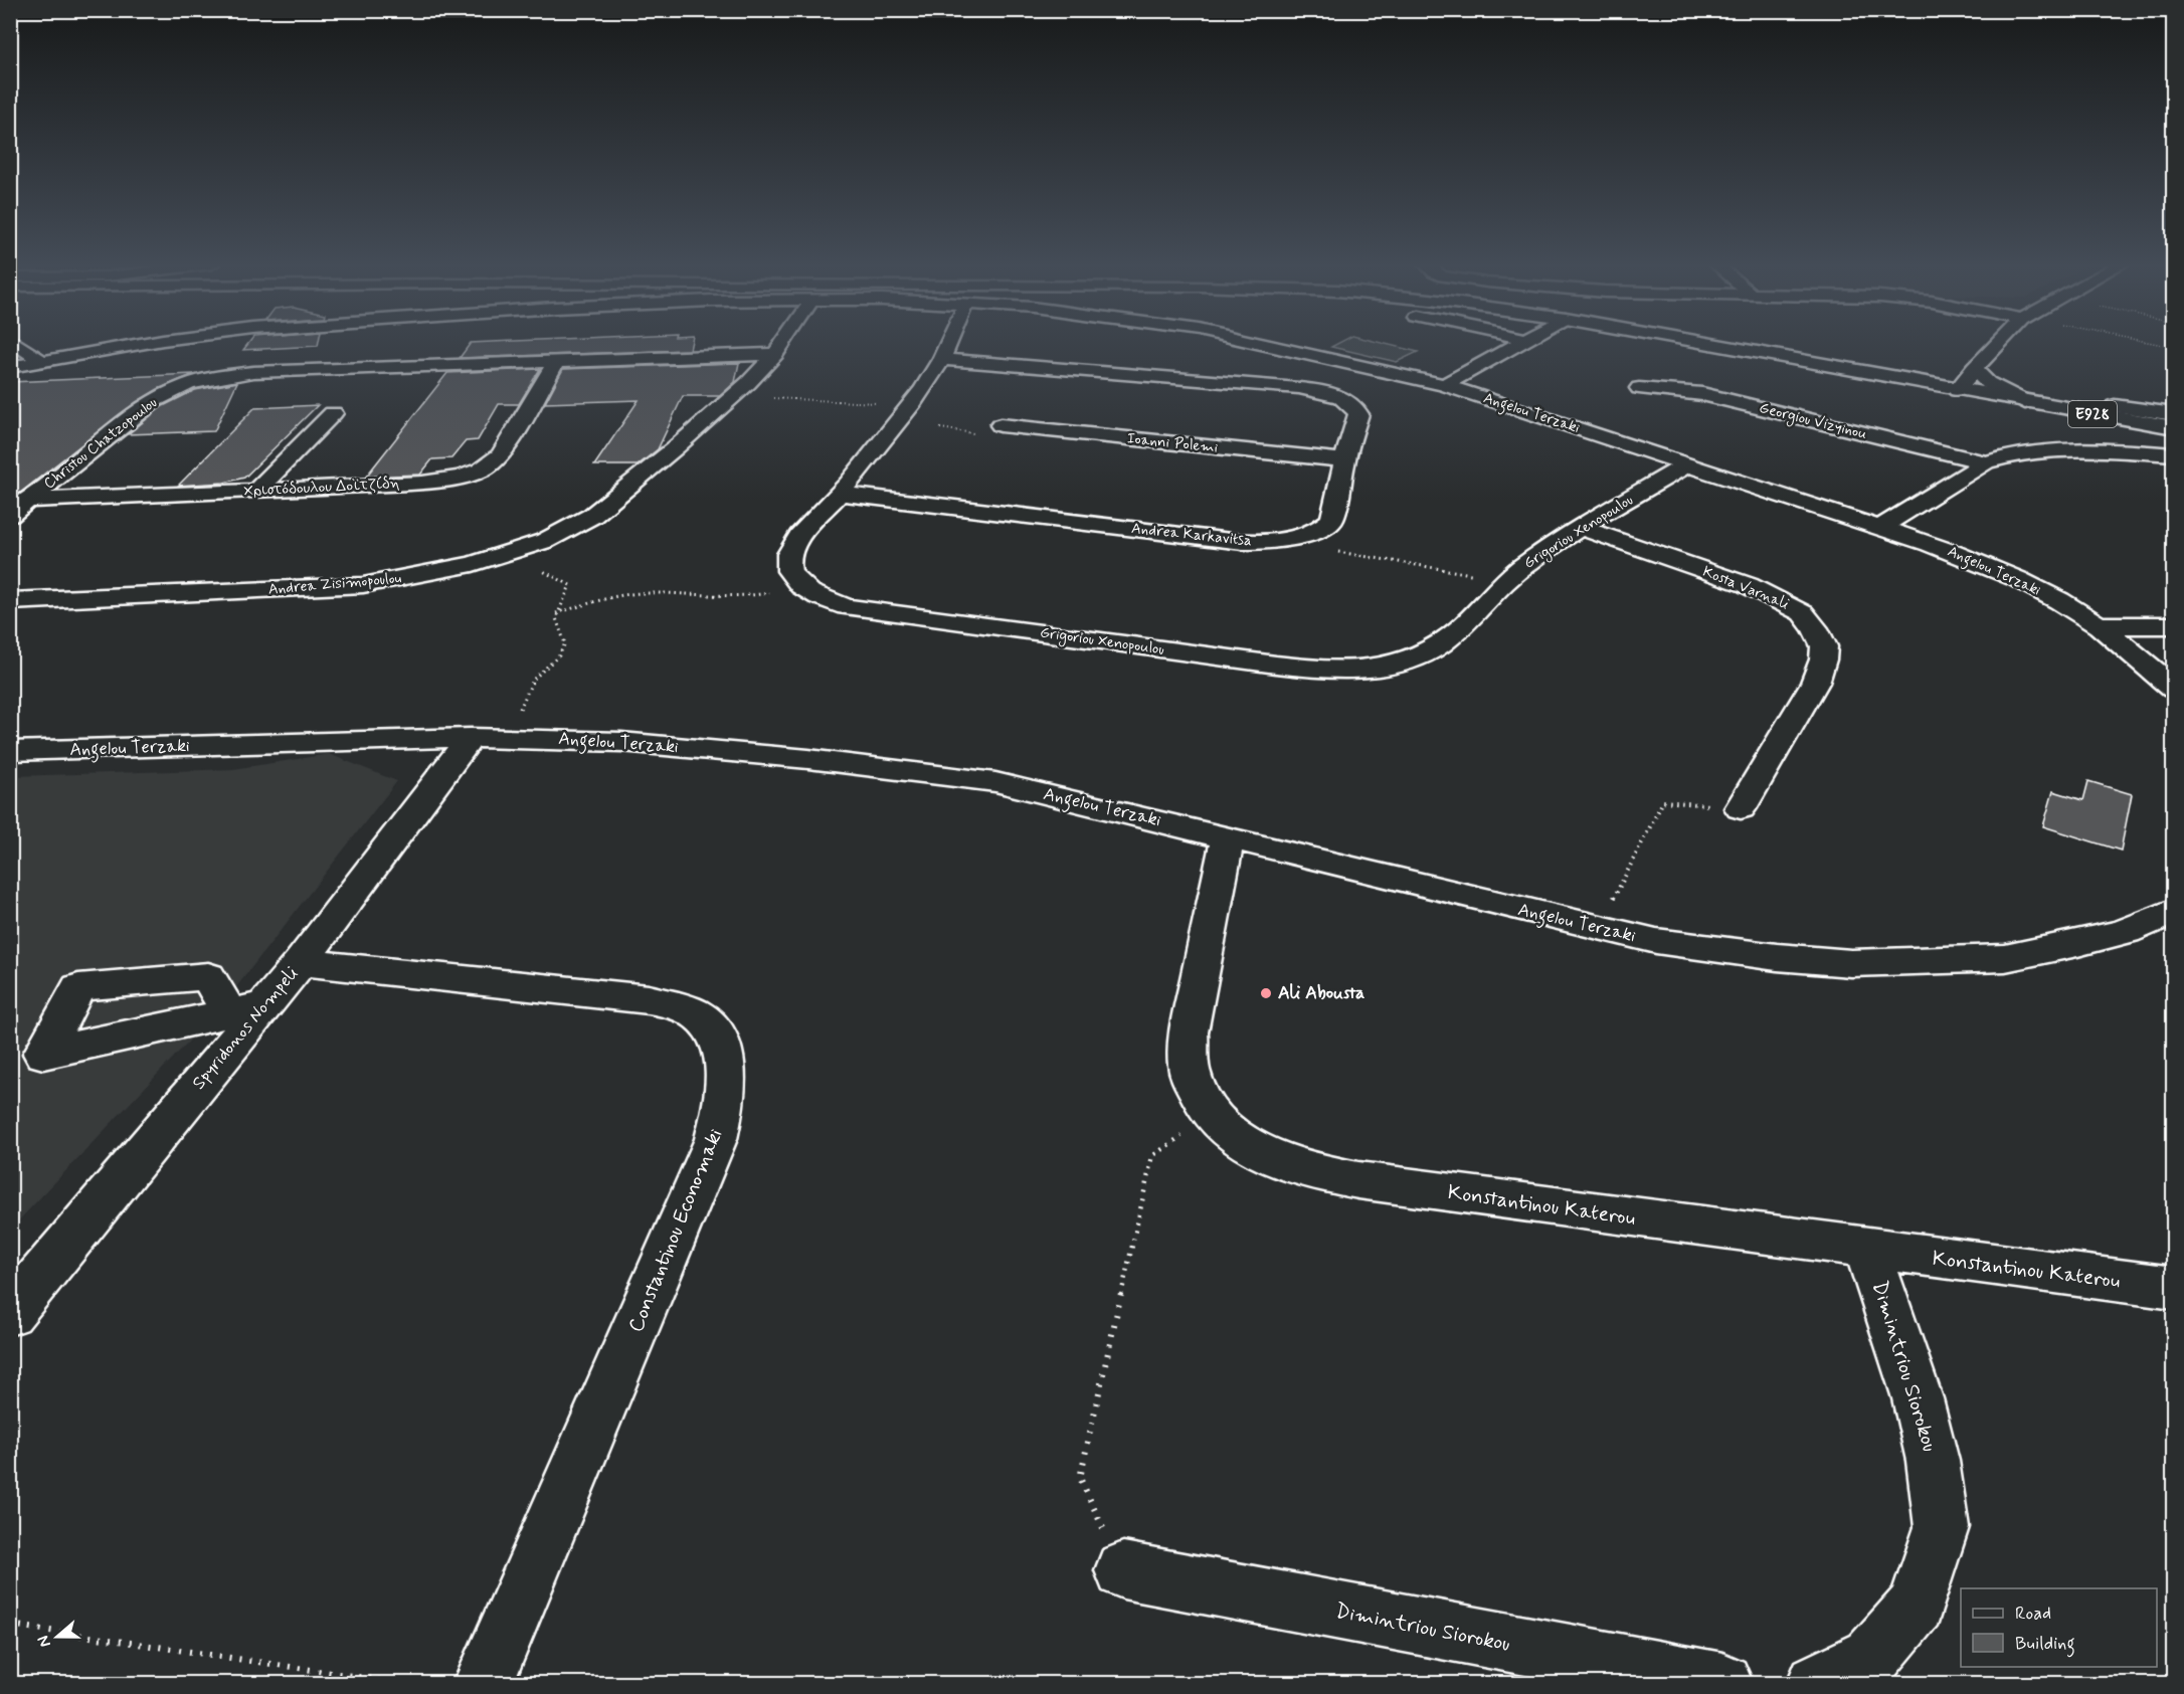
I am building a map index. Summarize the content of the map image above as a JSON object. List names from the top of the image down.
{
  "streets": {
    "street": [
      "Angelou Terzaki",
      "E928",
      "Georgiou Vizyinou",
      "Christou Chatzopoulou",
      "Ioanni Polemi",
      "Χριστόδουλου Δοϊτζίδη",
      "Grigoriou Xenopoulou",
      "Andrea Karkavitsa",
      "Andrea Zisimopoulou",
      "Kosta Varnali",
      "Spyridonos Nompeli",
      "Konstantinou Katerou",
      "Constantinou Economaki",
      "Dimintriou Siorokou"
    ]
  },
  "crossings": [
    ["Angelou Terzaki", "Grigoriou Xenopoulou"],
    ["Angelou Terzaki", "Spyridonos Nompeli"],
    ["Angelou Terzaki", "Konstantinou Katerou"],
    ["Christou Chatzopoulou", "Χριστόδουλου Δοϊτζίδη"],
    ["Christou Chatzopoulou", "Andrea Zisimopoulou"],
    ["Ioanni Polemi", "Andrea Karkavitsa"],
    ["Grigoriou Xenopoulou", "Kosta Varnali"],
    ["Spyridonos Nompeli", "Constantinou Economaki"],
    ["Konstantinou Katerou", "Dimintriou Siorokou"]
  ],
  "places": ["Ali Abousta"],
  "legend": ["Road", "Building"],
  "north": "left"
}
